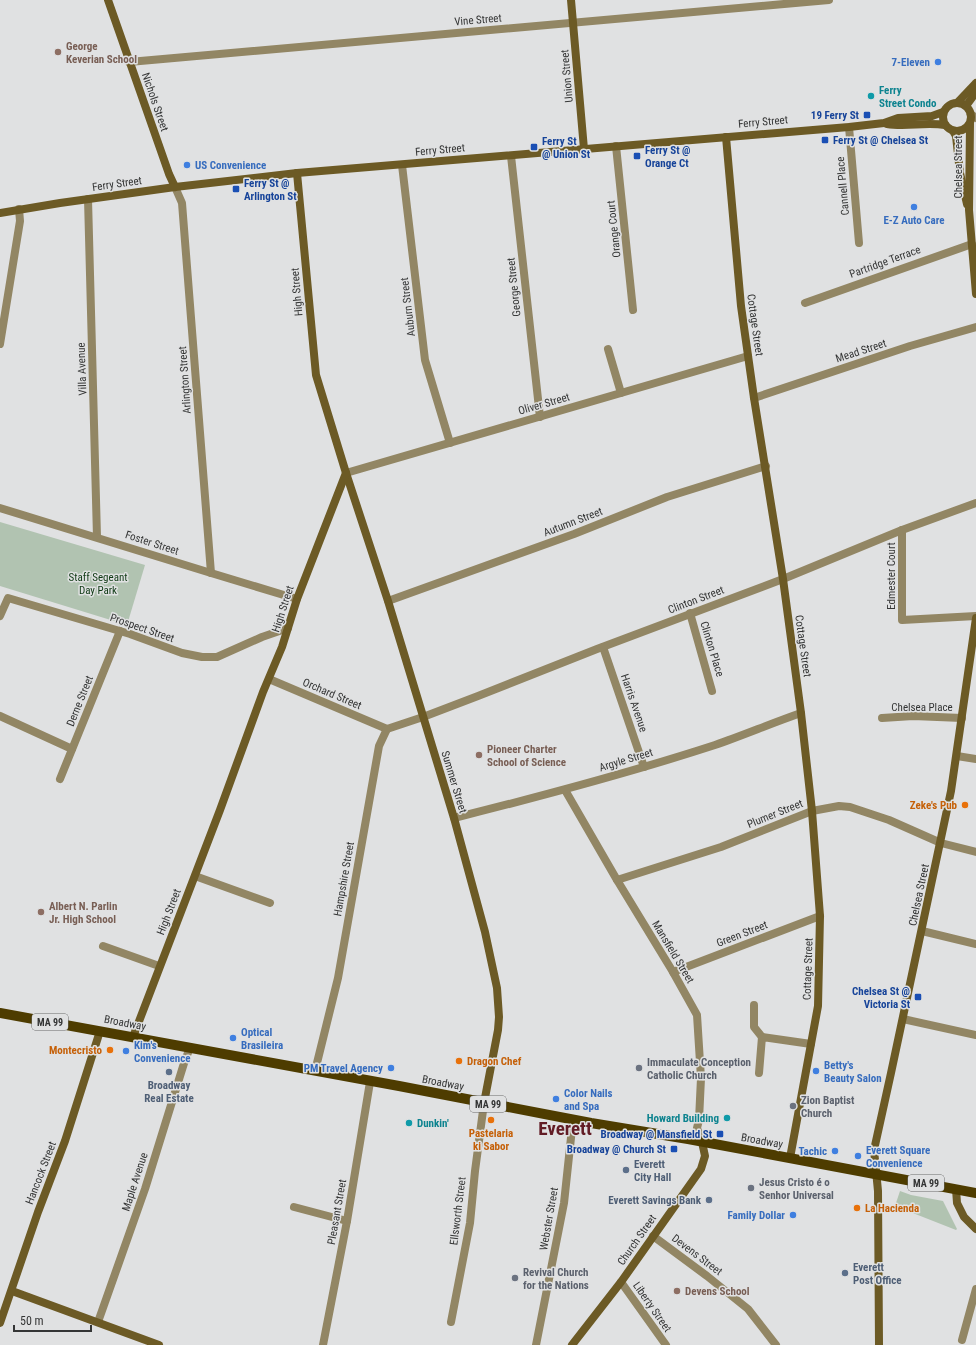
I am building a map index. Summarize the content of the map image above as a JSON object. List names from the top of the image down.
{
  "streets": {
    "main road": ["MA 99", "Broadway"],
    "street": [
      "Vine Street",
      "Union Street",
      "Nichols Street",
      "Ferry Street",
      "Chelsea Street",
      "Cannell Place",
      "Orange Court",
      "Partridge Terrace",
      "George Street",
      "High Street",
      "Auburn Street",
      "Cottage Street",
      "Mead Street",
      "Villa Avenue",
      "Arlington Street",
      "Oliver Street",
      "Autumn Street",
      "Foster Street",
      "Edmester Court",
      "Clinton Street",
      "Prospect Street",
      "Clinton Place",
      "Orchard Street",
      "Derne Street",
      "Harris Avenue",
      "Chelsea Place",
      "Argyle Street",
      "Summer Street",
      "Plumer Street",
      "Hampshire Street",
      "Green Street",
      "Mansfield Street",
      "Hancock Street",
      "Maple Avenue",
      "Ellsworth Street",
      "Pleasant Street",
      "Webster Street",
      "Church Street",
      "Devens Street",
      "Liberty Street"
    ]
  },
  "crossings": [
    ["Vine Street", "Union Street"],
    ["Vine Street", "Nichols Street"],
    ["Union Street", "Ferry Street"],
    ["Nichols Street", "Ferry Street"],
    ["Nichols Street", "Arlington Street"],
    ["Ferry Street", "Chelsea Street"],
    ["Ferry Street", "Cannell Place"],
    ["Ferry Street", "Orange Court"],
    ["Ferry Street", "George Street"],
    ["Ferry Street", "High Street"],
    ["Ferry Street", "Auburn Street"],
    ["Ferry Street", "Cottage Street"],
    ["Ferry Street", "Villa Avenue"],
    ["Ferry Street", "Arlington Street"],
    ["Chelsea Street", "Partridge Terrace"],
    ["Chelsea Street", "Edmester Court"],
    ["Chelsea Street", "Chelsea Place"],
    ["Chelsea Street", "Plumer Street"],
    ["Chelsea Street", "Broadway"],
    ["George Street", "Oliver Street"],
    ["High Street", "Oliver Street"],
    ["High Street", "Foster Street"],
    ["High Street", "Prospect Street"],
    ["High Street", "Orchard Street"],
    ["High Street", "Summer Street"],
    ["High Street", "Broadway"],
    ["Auburn Street", "Oliver Street"],
    ["Cottage Street", "Mead Street"],
    ["Cottage Street", "Oliver Street"],
    ["Cottage Street", "Autumn Street"],
    ["Cottage Street", "Clinton Street"],
    ["Cottage Street", "Argyle Street"],
    ["Cottage Street", "Plumer Street"],
    ["Cottage Street", "Green Street"],
    ["Cottage Street", "Broadway"],
    ["Villa Avenue", "Foster Street"],
    ["Arlington Street", "Foster Street"],
    ["Oliver Street", "Summer Street"],
    ["Autumn Street", "Summer Street"],
    ["Edmester Court", "Clinton Street"],
    ["Clinton Street", "Clinton Place"],
    ["Clinton Street", "Harris Avenue"],
    ["Clinton Street", "Summer Street"],
    ["Prospect Street", "Derne Street"],
    ["Orchard Street", "Hampshire Street"],
    ["Harris Avenue", "Argyle Street"],
    ["Argyle Street", "Summer Street"],
    ["Argyle Street", "Mansfield Street"],
    ["Summer Street", "Broadway"],
    ["Summer Street", "Ellsworth Street"],
    ["Plumer Street", "Mansfield Street"],
    ["Hampshire Street", "Broadway"],
    ["Green Street", "Mansfield Street"],
    ["Mansfield Street", "Broadway"],
    ["Mansfield Street", "Church Street"],
    ["Broadway", "Hancock Street"],
    ["Broadway", "Maple Avenue"],
    ["Broadway", "Ellsworth Street"],
    ["Broadway", "Pleasant Street"],
    ["Broadway", "Webster Street"],
    ["Broadway", "Church Street"],
    ["Church Street", "Devens Street"],
    ["Church Street", "Liberty Street"]
  ],
  "districts": ["Everett"],
  "parks": ["Staff Segeant Day Park"],
  "places": {
    "other": [
      "George Keverian School",
      "7-Eleven",
      "Ferry Street Condo",
      "US Convenience",
      "E-Z Auto Care",
      "Pioneer Charter School of Science",
      "Zeke's Pub",
      "Albert N. Parlin Jr. High School",
      "Optical Brasileira",
      "Montecristo",
      "Kim's Convenience",
      "Dragon Chef",
      "PM Travel Agency",
      "Immaculate Conception Catholic Church",
      "Betty's Beauty Salon",
      "Broadway Real Estate",
      "Color Nails and Spa",
      "Zion Baptist Church",
      "Howard Building",
      "Pastelaria ki Sabor",
      "Dunkin'",
      "Tachic",
      "Everett Square Convenience",
      "Everett City Hall",
      "Jesus Cristo é o Senhor Universal",
      "Everett Savings Bank",
      "La Hacienda",
      "Family Dollar",
      "Everett Post Office",
      "Revival Church for the Nations",
      "Devens School"
    ],
    "transit": [
      "19 Ferry St",
      "Ferry St @ Chelsea St",
      "Ferry St @ Union St",
      "Ferry St @ Orange Ct",
      "Ferry St @ Arlington St",
      "Chelsea St @ Victoria St",
      "Broadway @ Mansfield St",
      "Broadway @ Church St"
    ]
  },
  "scale_bar": "50 m"
}
